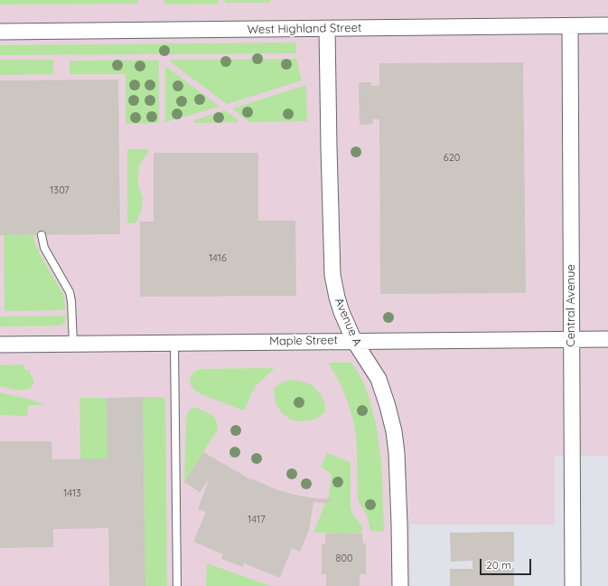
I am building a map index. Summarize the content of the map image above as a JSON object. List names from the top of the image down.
{
  "streets": {
    "street": [
      "West Highland Street",
      "Central Avenue",
      "Avenue A",
      "Maple Street"
    ]
  },
  "crossings": [
    ["West Highland Street", "Central Avenue"],
    ["West Highland Street", "Avenue A"],
    ["Central Avenue", "Maple Street"],
    ["Avenue A", "Maple Street"]
  ],
  "house_numbers": [
    "620",
    "1307",
    "1416",
    "1413",
    "1417",
    "800"
  ],
  "scale_bar": "20 m"
}
